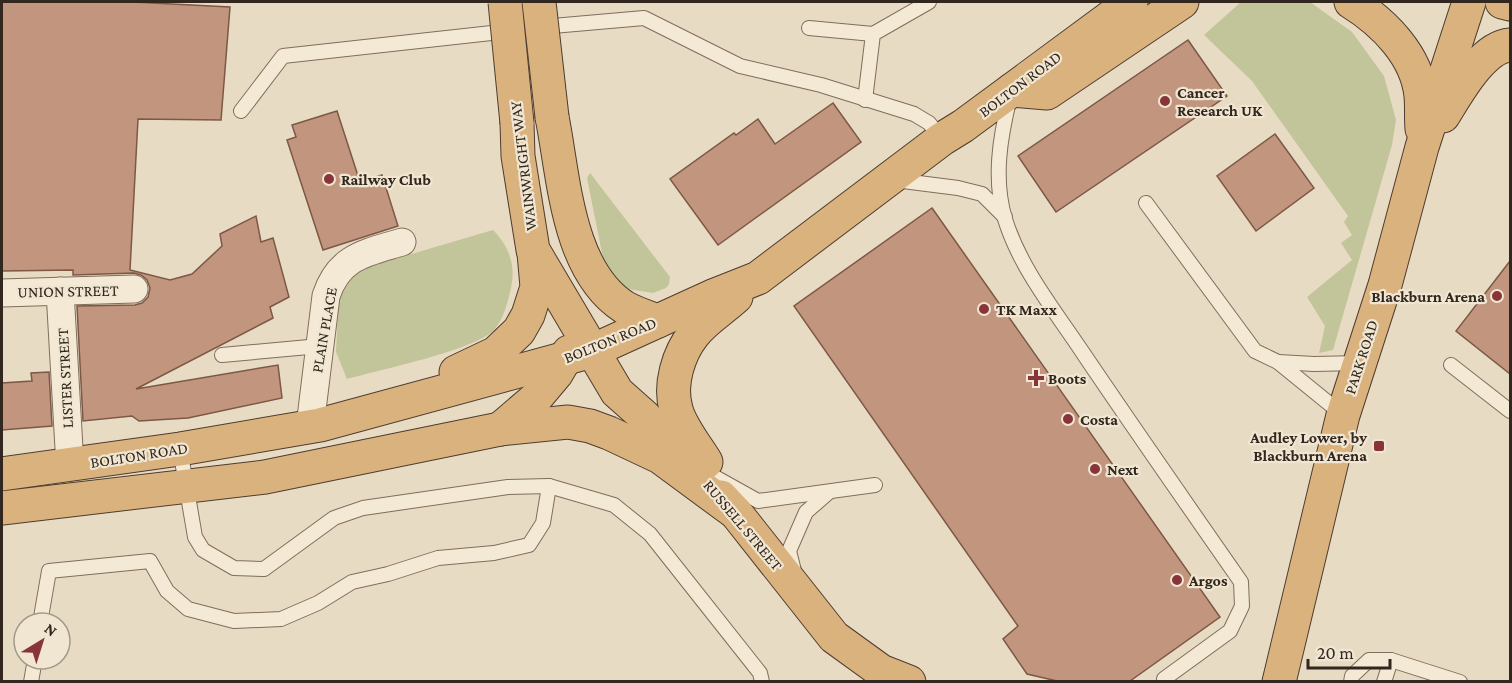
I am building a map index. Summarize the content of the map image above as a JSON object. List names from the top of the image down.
{
  "streets": {
    "highway": [
      "BOLTON ROAD",
      "WAINWRIGHT WAY",
      "PARK ROAD",
      "RUSSELL STREET"
    ],
    "street": ["UNION STREET", "PLAIN PLACE", "LISTER STREET"]
  },
  "crossings": [
    ["BOLTON ROAD", "WAINWRIGHT WAY"],
    ["BOLTON ROAD", "PLAIN PLACE"],
    ["BOLTON ROAD", "LISTER STREET"],
    ["BOLTON ROAD", "RUSSELL STREET"],
    ["WAINWRIGHT WAY", "RUSSELL STREET"],
    ["UNION STREET", "LISTER STREET"]
  ],
  "places": {
    "other": [
      "Cancer Research UK",
      "Railway Club",
      "Blackburn Arena",
      "TK Maxx",
      "Costa",
      "Next",
      "Argos"
    ],
    "health": ["Boots"],
    "transit": ["Audley Lower, by Blackburn Arena"]
  },
  "scale_bar": "20 m",
  "north": "top right"
}
